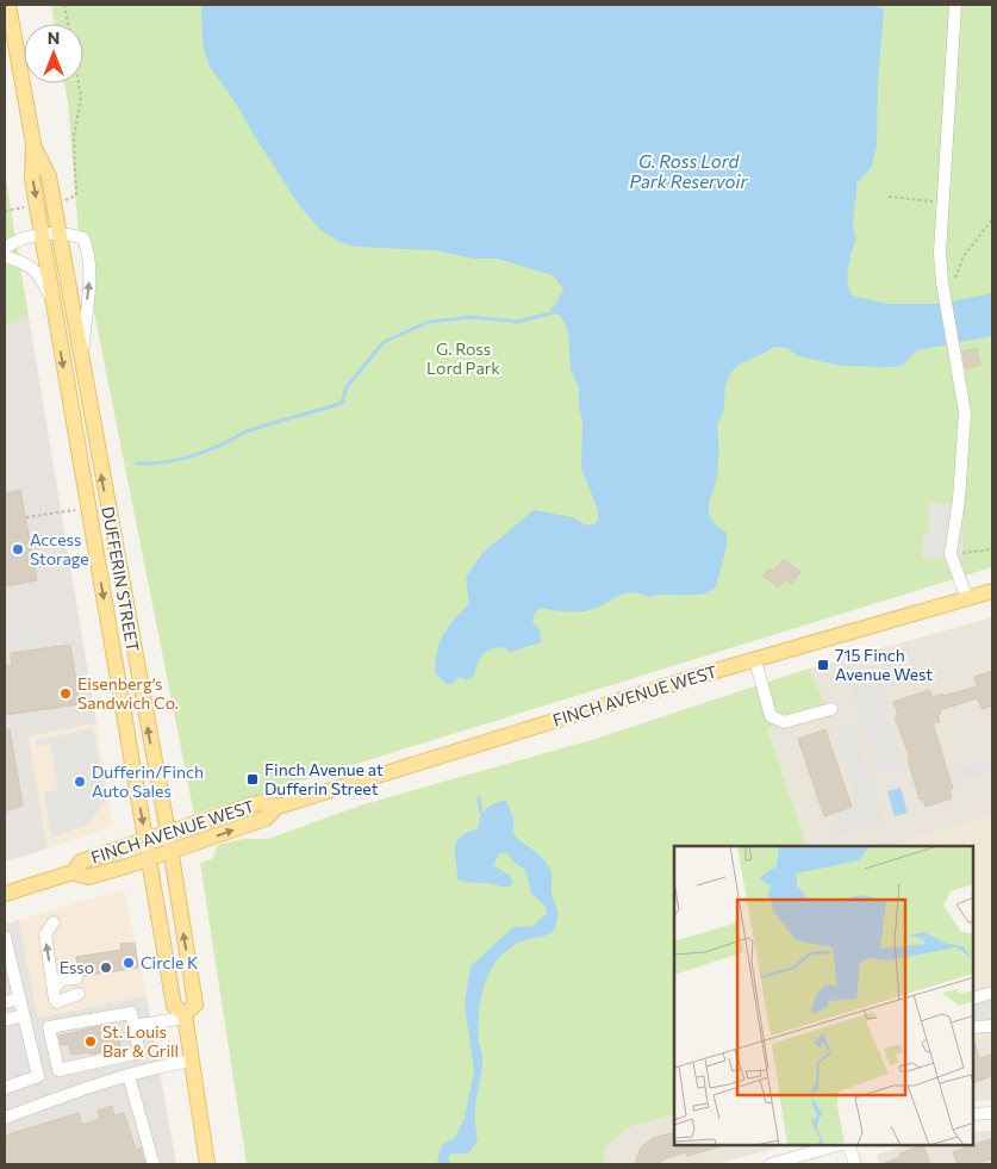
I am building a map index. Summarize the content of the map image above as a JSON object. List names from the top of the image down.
{
  "streets": {
    "main road": ["DUFFERIN STREET", "FINCH AVENUE WEST"]
  },
  "crossings": [
    ["DUFFERIN STREET", "FINCH AVENUE WEST"]
  ],
  "water": ["G. Ross Lord Park Reservoir"],
  "parks": ["G. Ross Lord Park"],
  "places": {
    "other": [
      "Access Storage",
      "Eisenberg’s Sandwich Co.",
      "Dufferin/Finch Auto Sales",
      "Circle K",
      "Esso",
      "St. Louis Bar & Grill"
    ],
    "transit": ["715 Finch Avenue West", "Finch Avenue at Dufferin Street"]
  },
  "north": "top"
}
